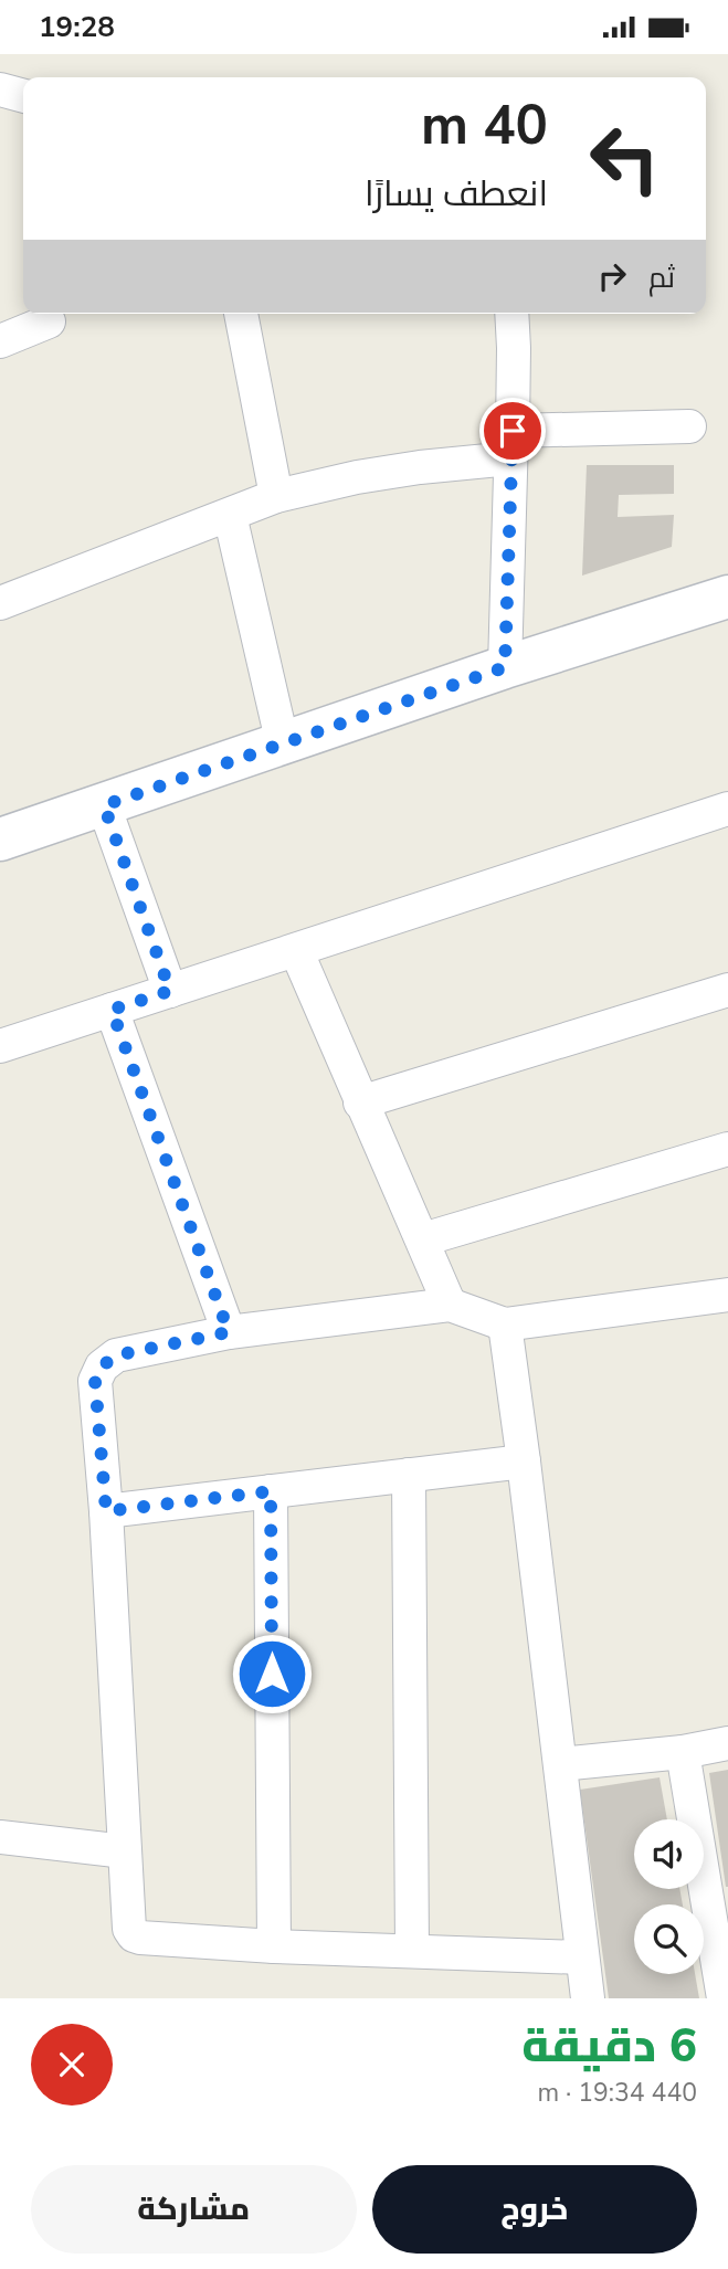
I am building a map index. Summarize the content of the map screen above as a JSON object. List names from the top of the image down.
{
  "page": {
    "status": "19:28",
    "turn": ["40 m", "انعطف يسارًا"],
    "then": "ثم",
    "heading": ["6 دقيقة", "440 m · 19:34"],
    "buttons": ["خروج", "مشاركة"]
  }
}
